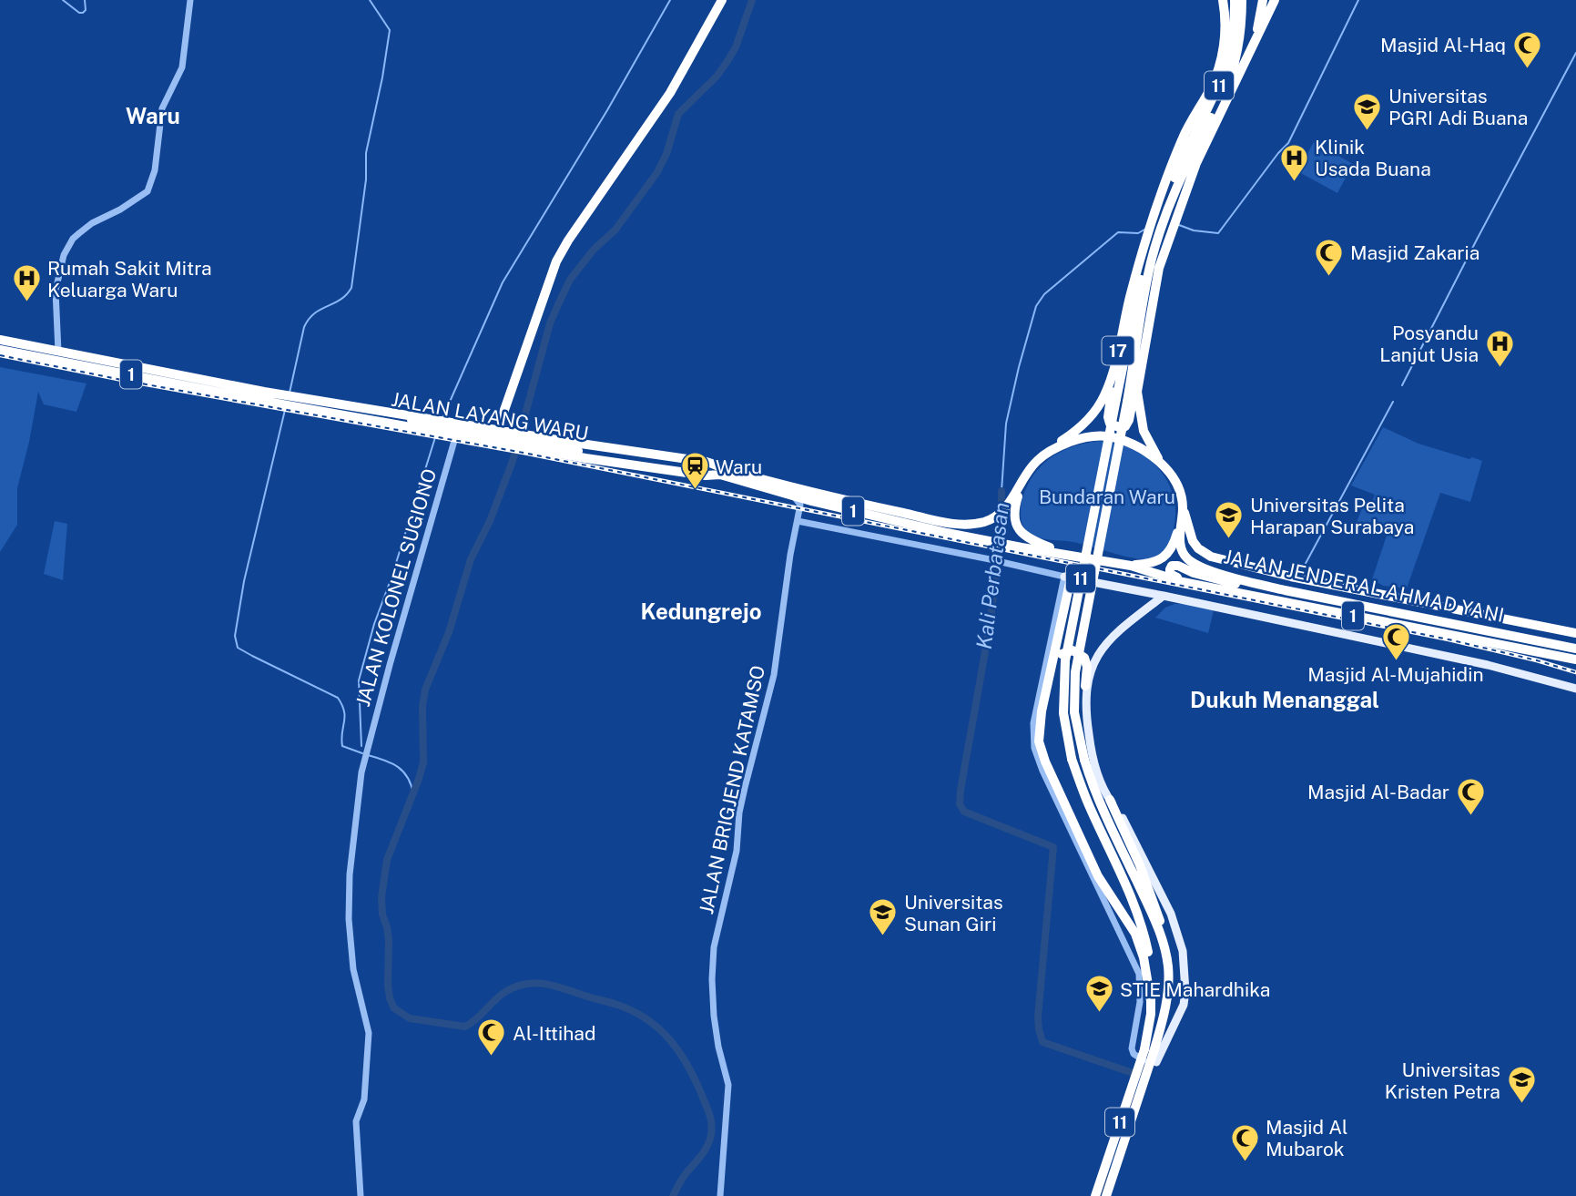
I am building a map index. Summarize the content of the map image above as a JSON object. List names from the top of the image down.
{
  "streets": {
    "highway": [
      "11",
      "17",
      "1",
      "JALAN LAYANG WARU",
      "JALAN JENDERAL AHMAD YANI"
    ],
    "street": ["JALAN KOLONEL SUGIONO", "JALAN BRIGJEND KATAMSO"]
  },
  "crossings": [
    ["11", "17"],
    ["17", "1"],
    ["17", "JALAN JENDERAL AHMAD YANI"],
    ["1", "JALAN LAYANG WARU"],
    ["1", "JALAN JENDERAL AHMAD YANI"],
    ["1", "JALAN BRIGJEND KATAMSO"]
  ],
  "districts": ["Waru", "Kedungrejo", "Dukuh Menanggal"],
  "water": ["Kali Perbatasan"],
  "parks": ["Bundaran Waru"],
  "places": {
    "mosque": [
      "Masjid Al-Haq",
      "Masjid Zakaria",
      "Masjid Al-Mujahidin",
      "Masjid Al-Badar",
      "Al-Ittihad",
      "Masjid Al Mubarok"
    ],
    "school or university": [
      "Universitas PGRI Adi Buana",
      "Universitas Pelita Harapan Surabaya",
      "Universitas Sunan Giri",
      "STIE Mahardhika",
      "Universitas Kristen Petra"
    ],
    "hospital": ["Klinik Usada Buana", "Rumah Sakit Mitra Keluarga Waru", "Posyandu Lanjut Usia"],
    "station": ["Waru"]
  }
}
